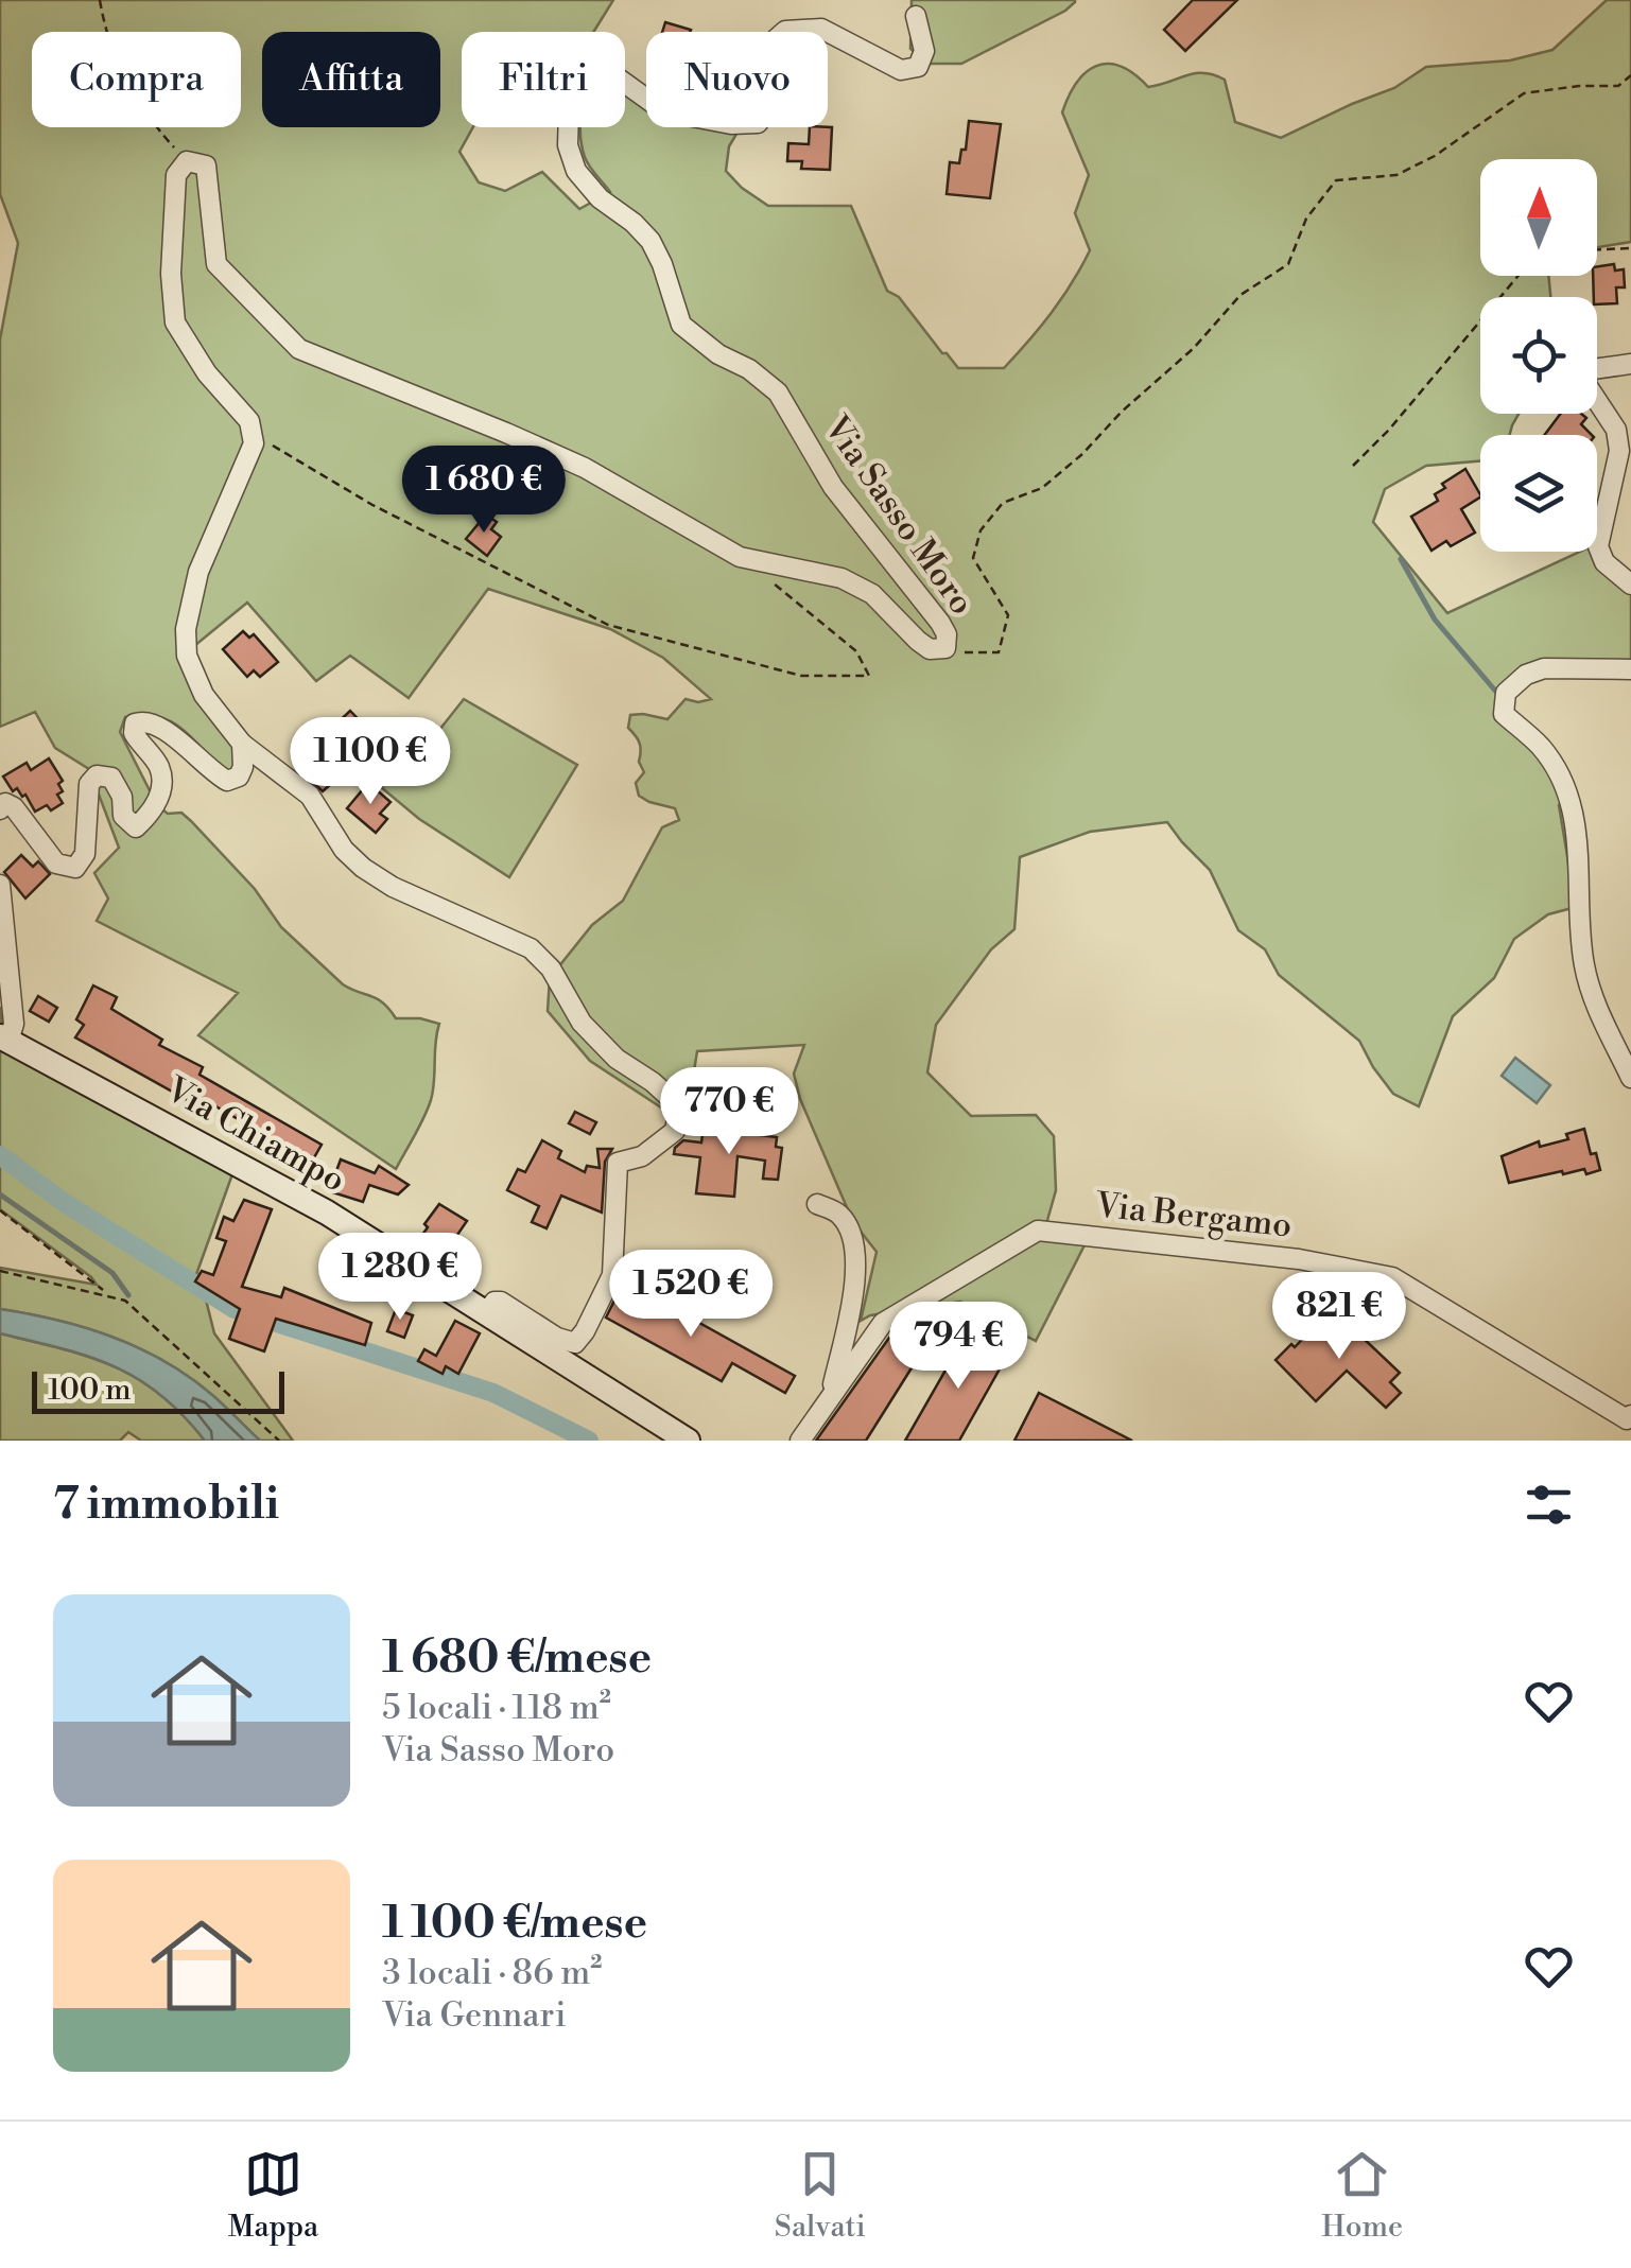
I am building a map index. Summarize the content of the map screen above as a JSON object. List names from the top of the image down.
{
  "streets": {
    "main road": ["Via Chiampo"],
    "street": ["Via Sasso Moro", "Via Bergamo"]
  },
  "scale_bar": "100 m",
  "north": "top",
  "page": {
    "chip": [
      "Compra",
      "Affitta",
      "Filtri",
      "Nuovo"
    ],
    "price": [
      "1 680 €",
      "1 100 €",
      "770 €",
      "1 280 €",
      "1 520 €",
      "821 €",
      "794 €"
    ],
    "scale": "100 m",
    "heading": "7 immobili",
    "list": [
      {
        "name": "1 680 €/mese",
        "note": "5 locali · 118 m² · Via Sasso Moro"
      },
      {
        "name": "1 100 €/mese",
        "note": "3 locali · 86 m² · Via Gennari"
      }
    ],
    "tabs": ["Mappa", "Salvati", "Home"]
  }
}
